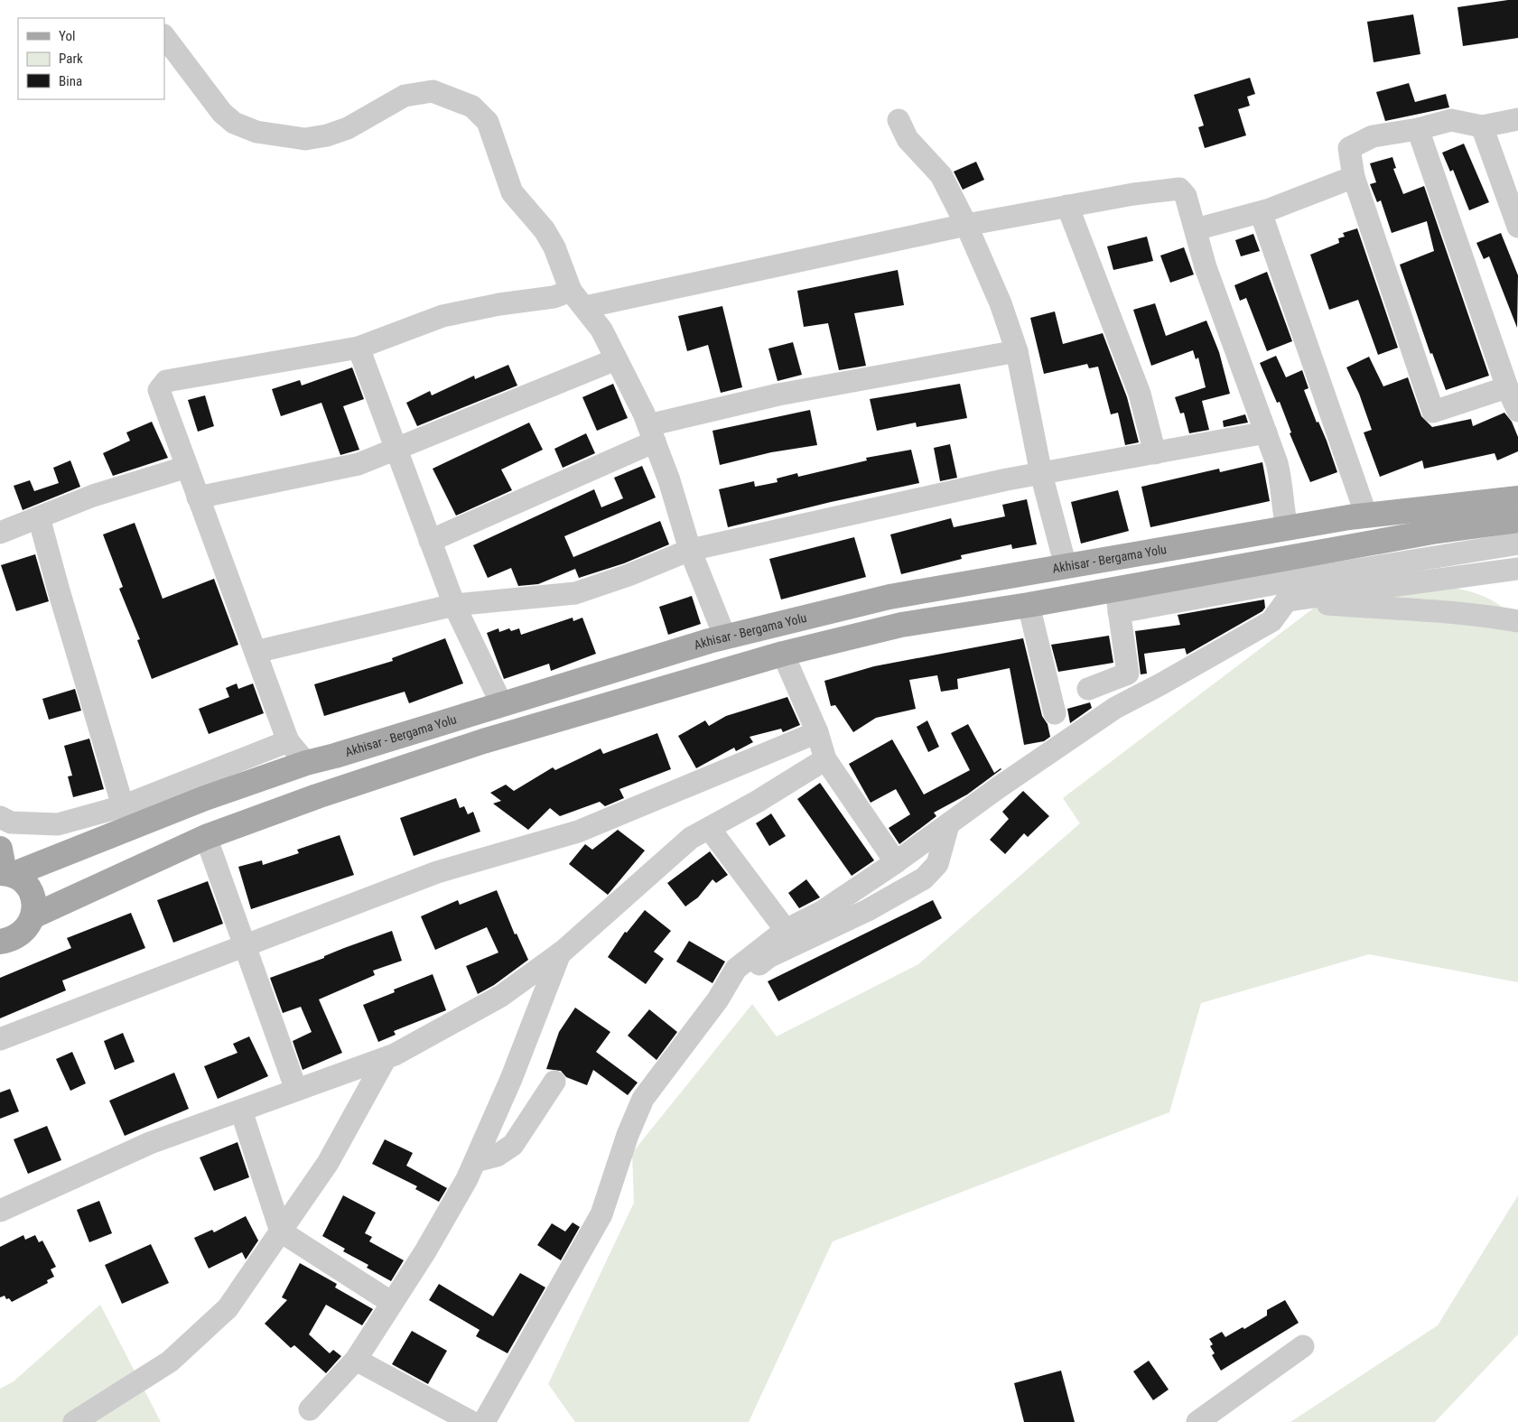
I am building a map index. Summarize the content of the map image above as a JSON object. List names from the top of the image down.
{
  "streets": {
    "main road": ["Akhisar - Bergama Yolu"]
  },
  "legend": ["Yol", "Park", "Bina"]
}
